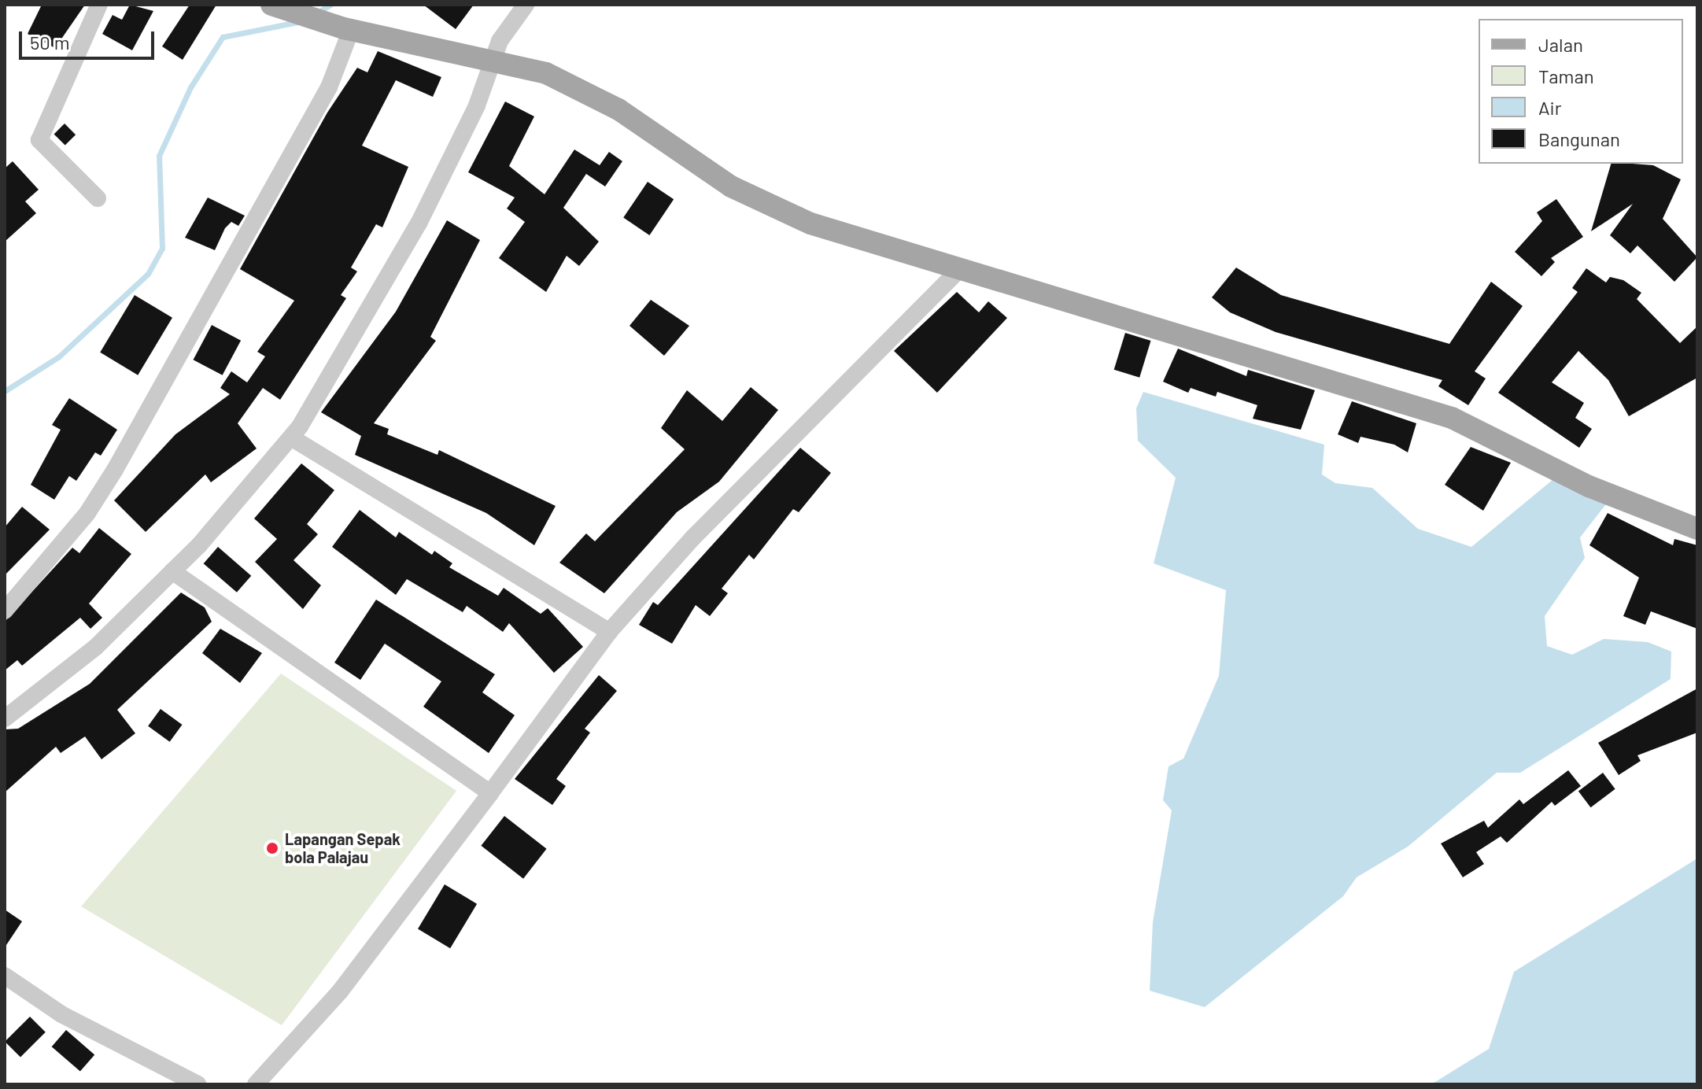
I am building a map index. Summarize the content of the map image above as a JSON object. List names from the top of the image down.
{
  "places": ["Lapangan Sepak bola Palajau"],
  "legend": [
    "Jalan",
    "Taman",
    "Air",
    "Bangunan"
  ],
  "scale_bar": "50 m"
}
